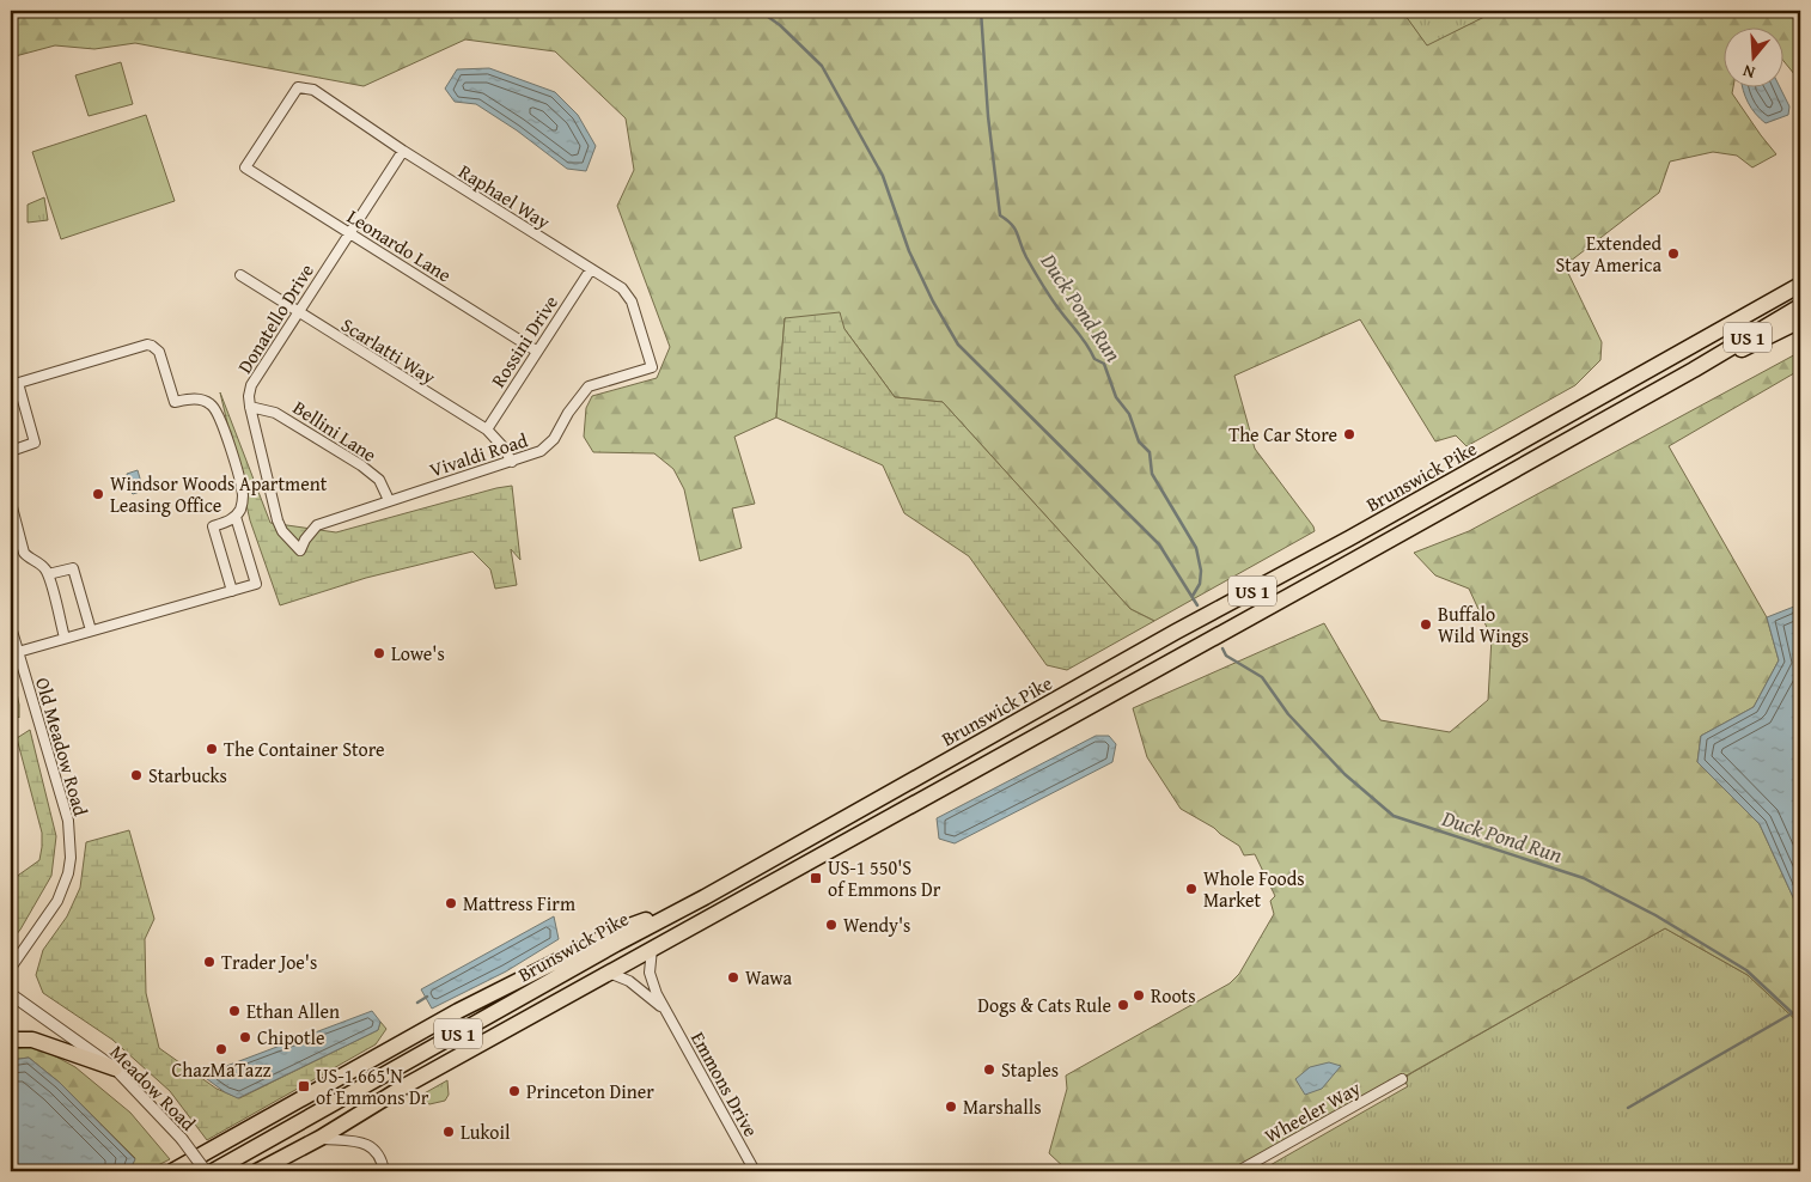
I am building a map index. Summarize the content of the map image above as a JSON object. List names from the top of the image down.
{
  "streets": {
    "highway": ["US 1", "Brunswick Pike"],
    "street": [
      "Raphael Way",
      "Leonardo Lane",
      "Donatello Drive",
      "Rossini Drive",
      "Scarlatti Way",
      "Bellini Lane",
      "Vivaldi Road",
      "Old Meadow Road",
      "Emmons Drive",
      "Meadow Road",
      "Wheeler Way"
    ]
  },
  "crossings": [
    ["Raphael Way", "Leonardo Lane"],
    ["Raphael Way", "Donatello Drive"],
    ["Raphael Way", "Rossini Drive"],
    ["Raphael Way", "Vivaldi Road"],
    ["Leonardo Lane", "Donatello Drive"],
    ["Leonardo Lane", "Rossini Drive"],
    ["Donatello Drive", "Scarlatti Way"],
    ["Donatello Drive", "Bellini Lane"],
    ["Donatello Drive", "Vivaldi Road"],
    ["Rossini Drive", "Scarlatti Way"],
    ["Scarlatti Way", "Vivaldi Road"],
    ["Bellini Lane", "Vivaldi Road"],
    ["Brunswick Pike", "Emmons Drive"]
  ],
  "water": ["Duck Pond Run"],
  "places": {
    "other": [
      "Extended Stay America",
      "The Car Store",
      "Windsor Woods Apartment Leasing Office",
      "Buffalo Wild Wings",
      "Lowe's",
      "The Container Store",
      "Starbucks",
      "Whole Foods Market",
      "Mattress Firm",
      "Wendy's",
      "Trader Joe's",
      "Wawa",
      "Roots",
      "Dogs & Cats Rule",
      "Ethan Allen",
      "Chipotle",
      "ChazMaTazz",
      "Staples",
      "Princeton Diner",
      "Marshalls",
      "Lukoil"
    ],
    "transit": ["US-1 550'S of Emmons Dr", "US-1 665'N of Emmons Dr"]
  },
  "north": "bottom"
}
